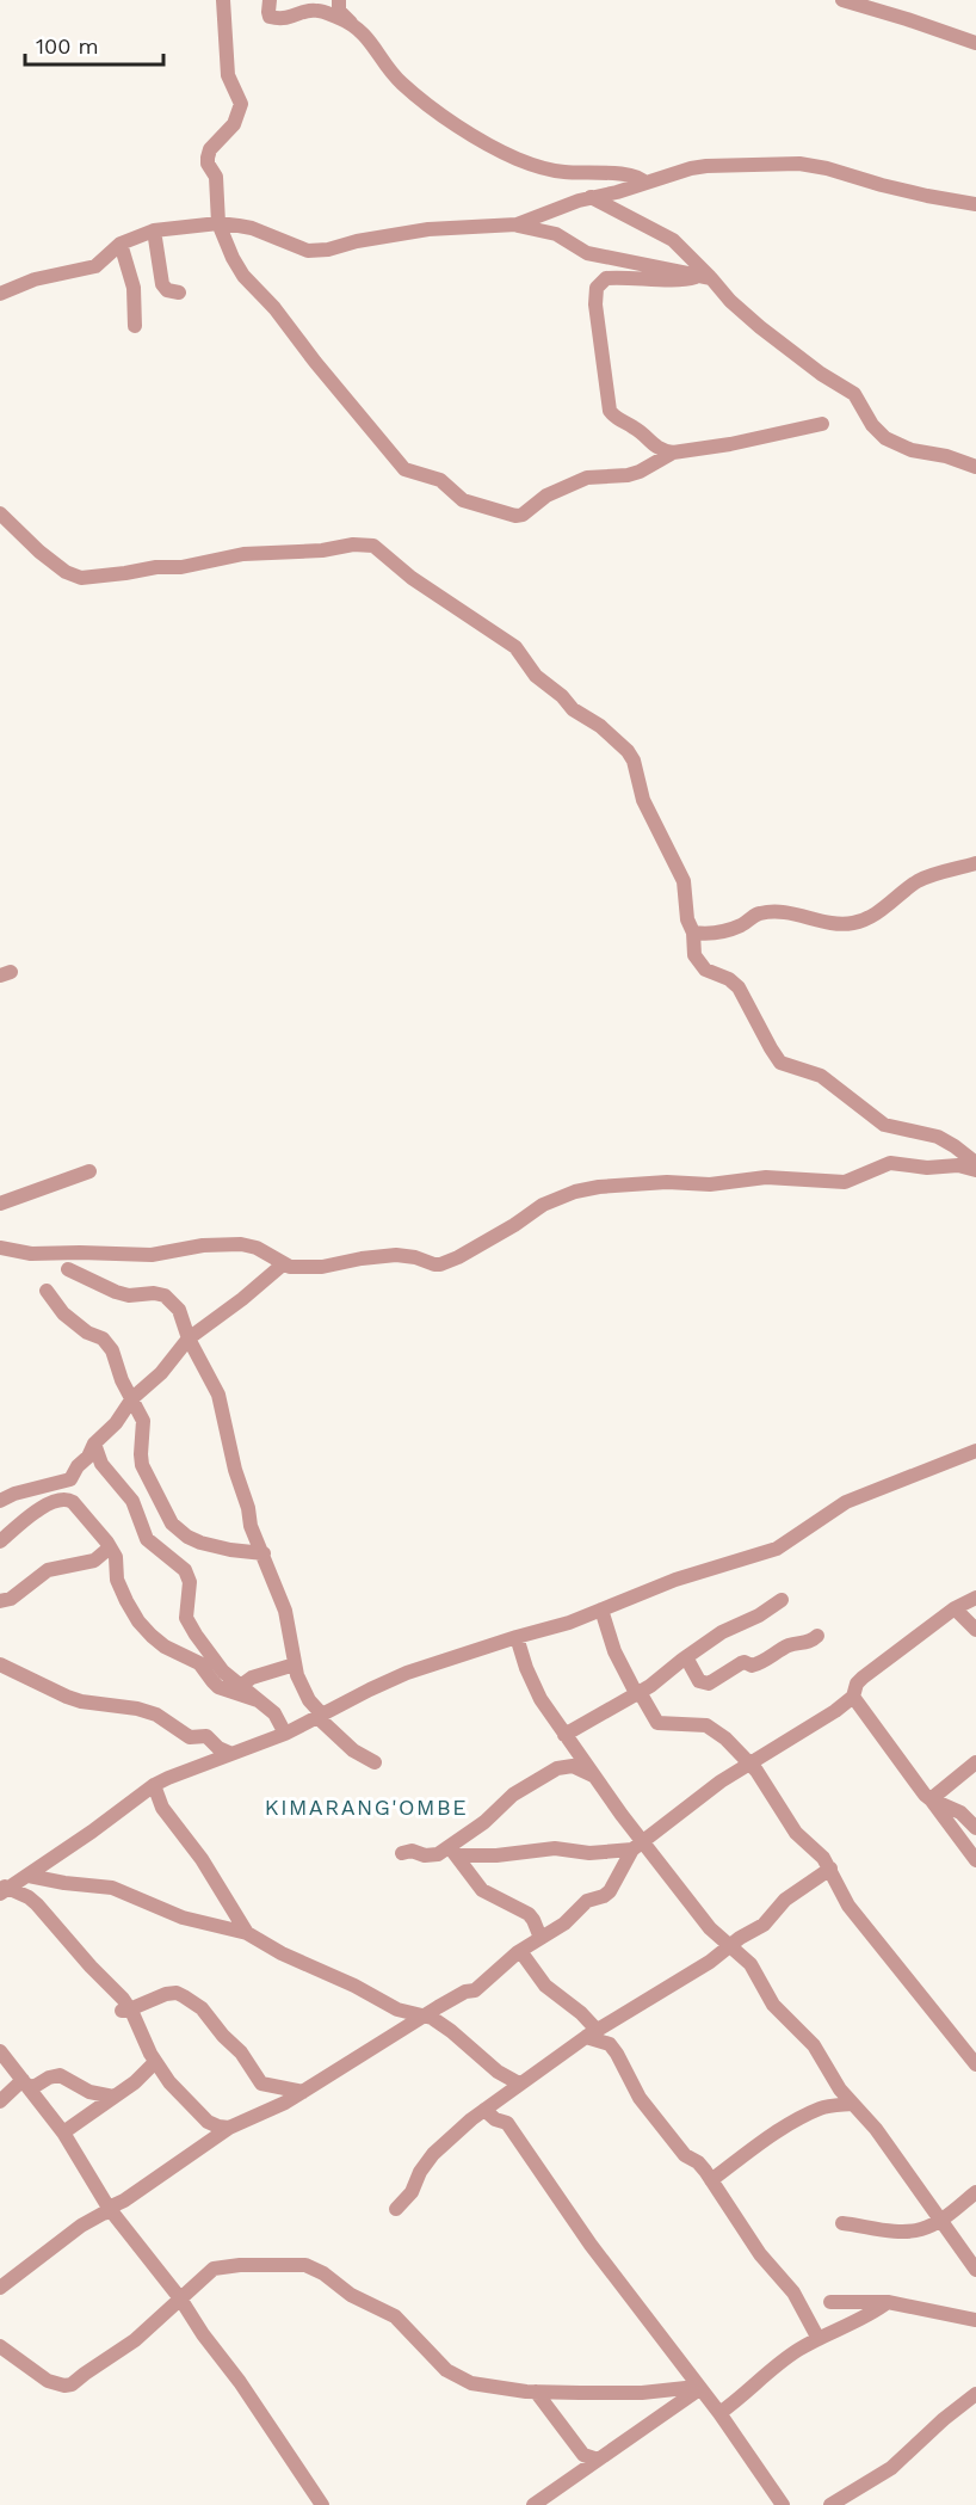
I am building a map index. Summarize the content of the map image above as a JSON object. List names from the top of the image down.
{
  "districts": ["KIMARANG'OMBE"],
  "scale_bar": "100 m"
}
